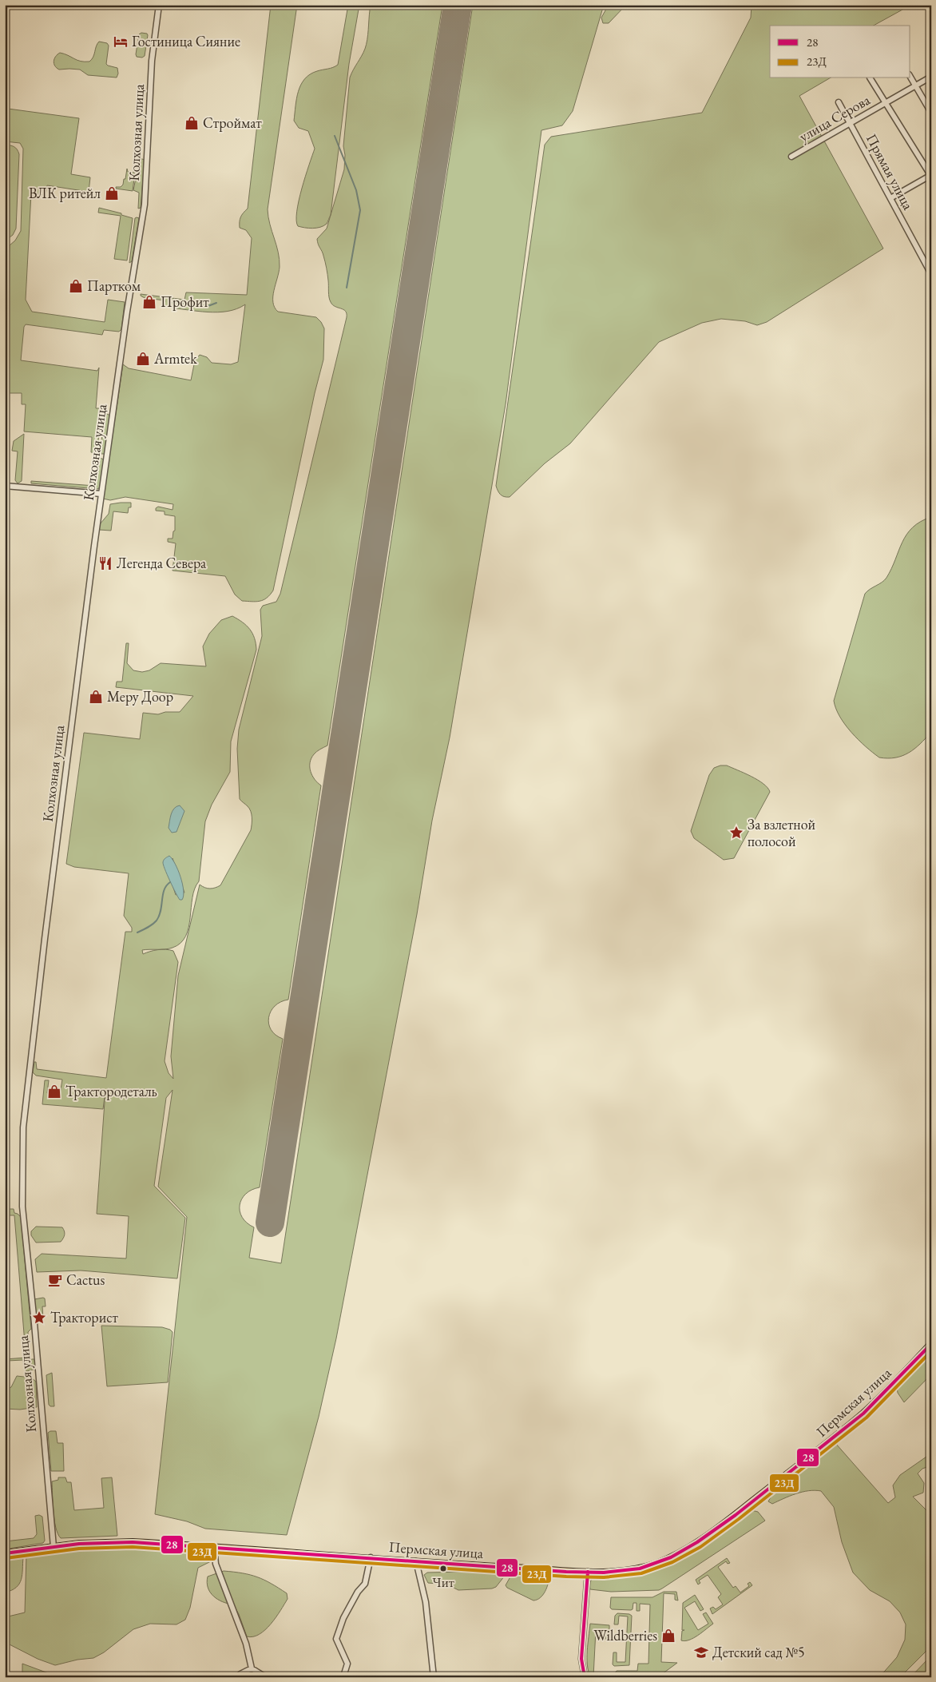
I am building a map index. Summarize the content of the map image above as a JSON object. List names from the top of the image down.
{
  "streets": {
    "main road": ["Пермская улица"],
    "street": ["улица Серова", "Колхозная улица", "Прямая улица"]
  },
  "crossings": [
    ["улица Серова", "Прямая улица"],
    ["Колхозная улица", "Пермская улица"]
  ],
  "places": {
    "hotel": ["Гостиница Сияние"],
    "shop": [
      "Строймат",
      "ВЛК ритейл",
      "Партком",
      "Профит",
      "Armtek",
      "Меру Доор",
      "Трактородеталь",
      "Wildberries"
    ],
    "restaurant": ["Легенда Севера"],
    "place": ["За взлетной полосой", "Тракторист"],
    "cafe": ["Cactus"],
    "other": ["Чит"],
    "school or university": ["Детский сад №5"]
  },
  "lines": ["transit line 28", "transit line 23Д"],
  "legend": ["28", "23Д"]
}
